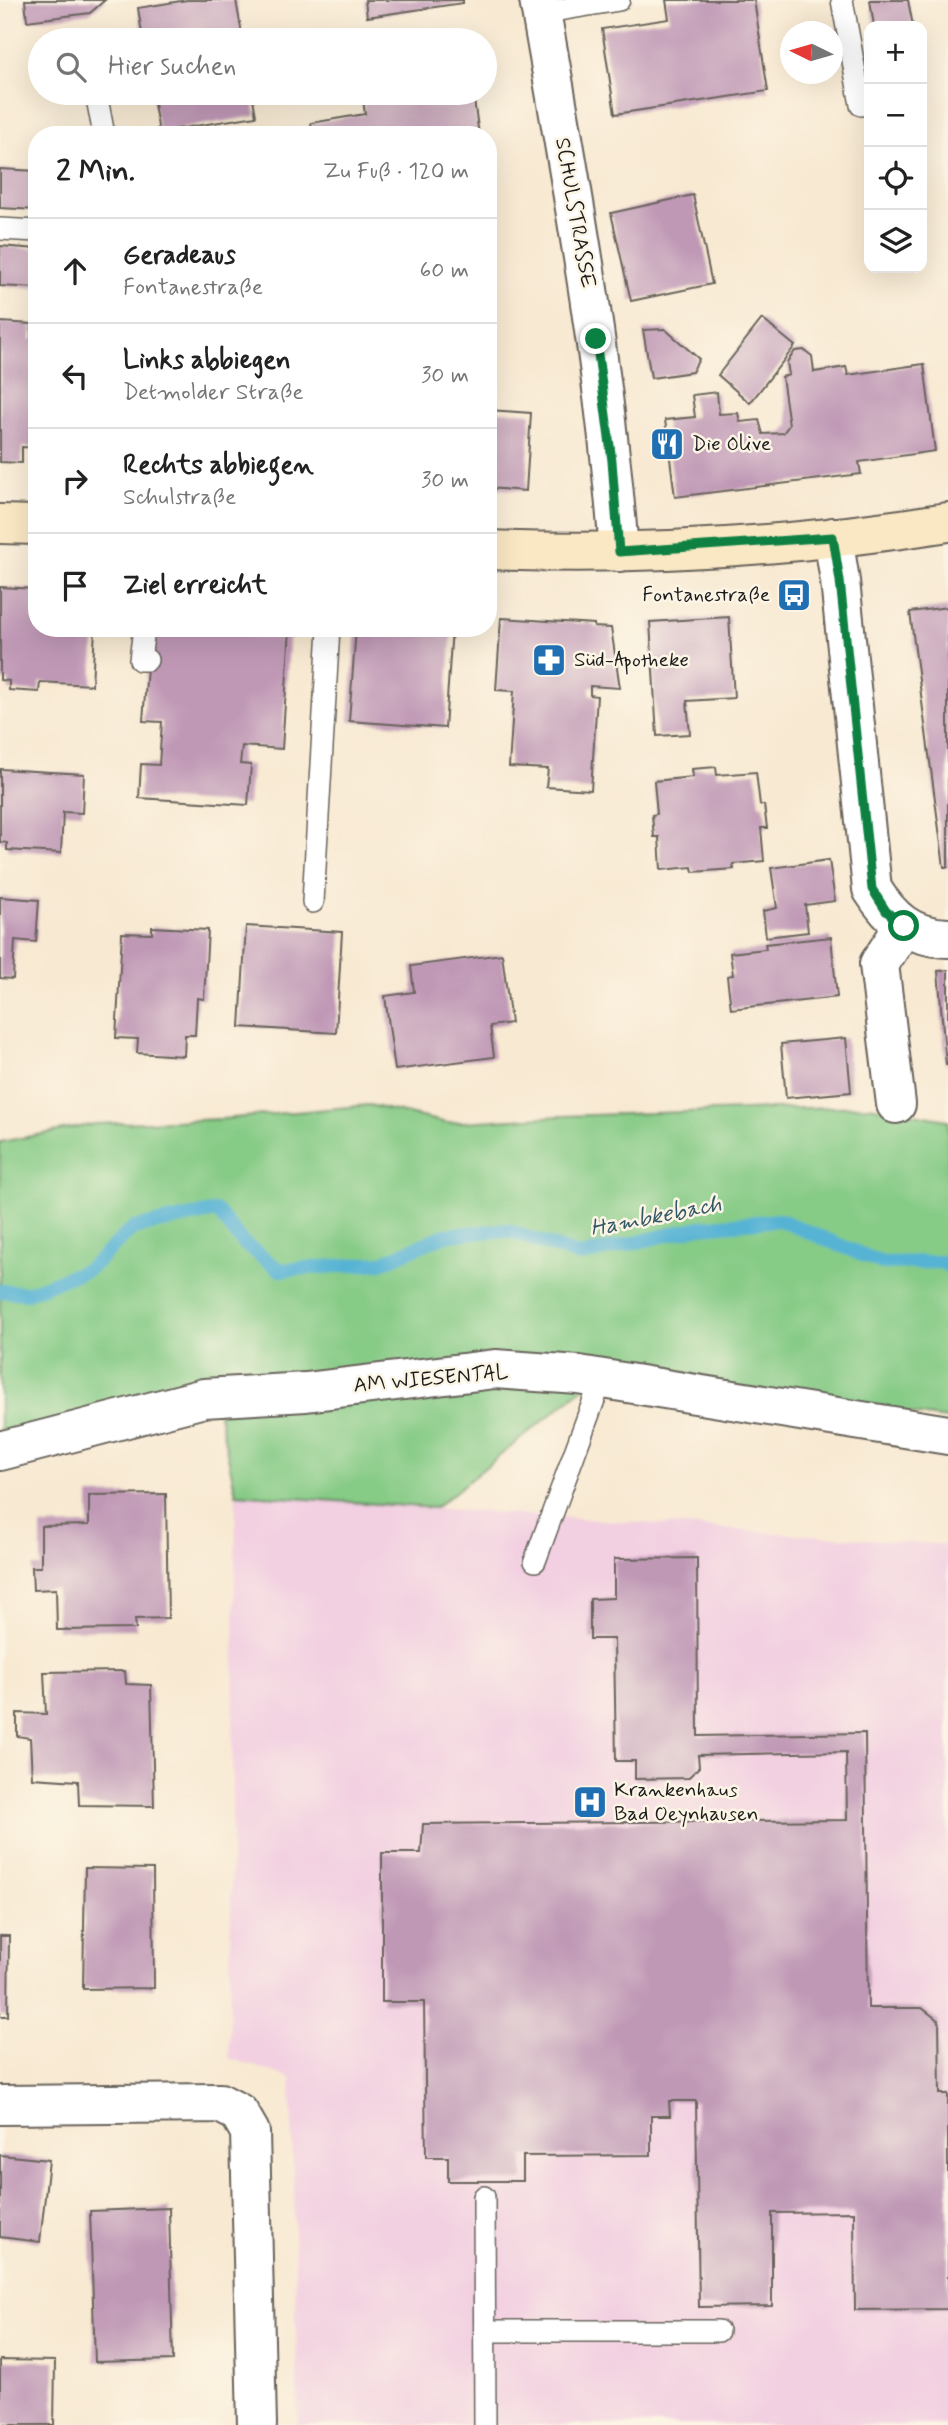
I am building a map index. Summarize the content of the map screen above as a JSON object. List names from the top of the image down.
{
  "streets": {
    "street": ["SCHULSTRASSE", "AM WIESENTAL"]
  },
  "water": ["Hambkebach"],
  "places": {
    "restaurant": ["Die Olive"],
    "bus stop": ["Fontanestraße"],
    "pharmacy": ["Süd-Apotheke"],
    "hospital": ["Krankenhaus Bad Oeynhausen"]
  },
  "north": "left",
  "page": {
    "map_buttons": ["+", "−"],
    "search": "Hier suchen",
    "heading": ["2 Min.", "Zu Fuß · 120 m"],
    "list": [
      ["Geradeaus", "Fontanestraße", "60 m"],
      ["Links abbiegen", "Detmolder Straße", "30 m"],
      ["Rechts abbiegen", "Schulstraße", "30 m"],
      "Ziel erreicht"
    ]
  }
}
